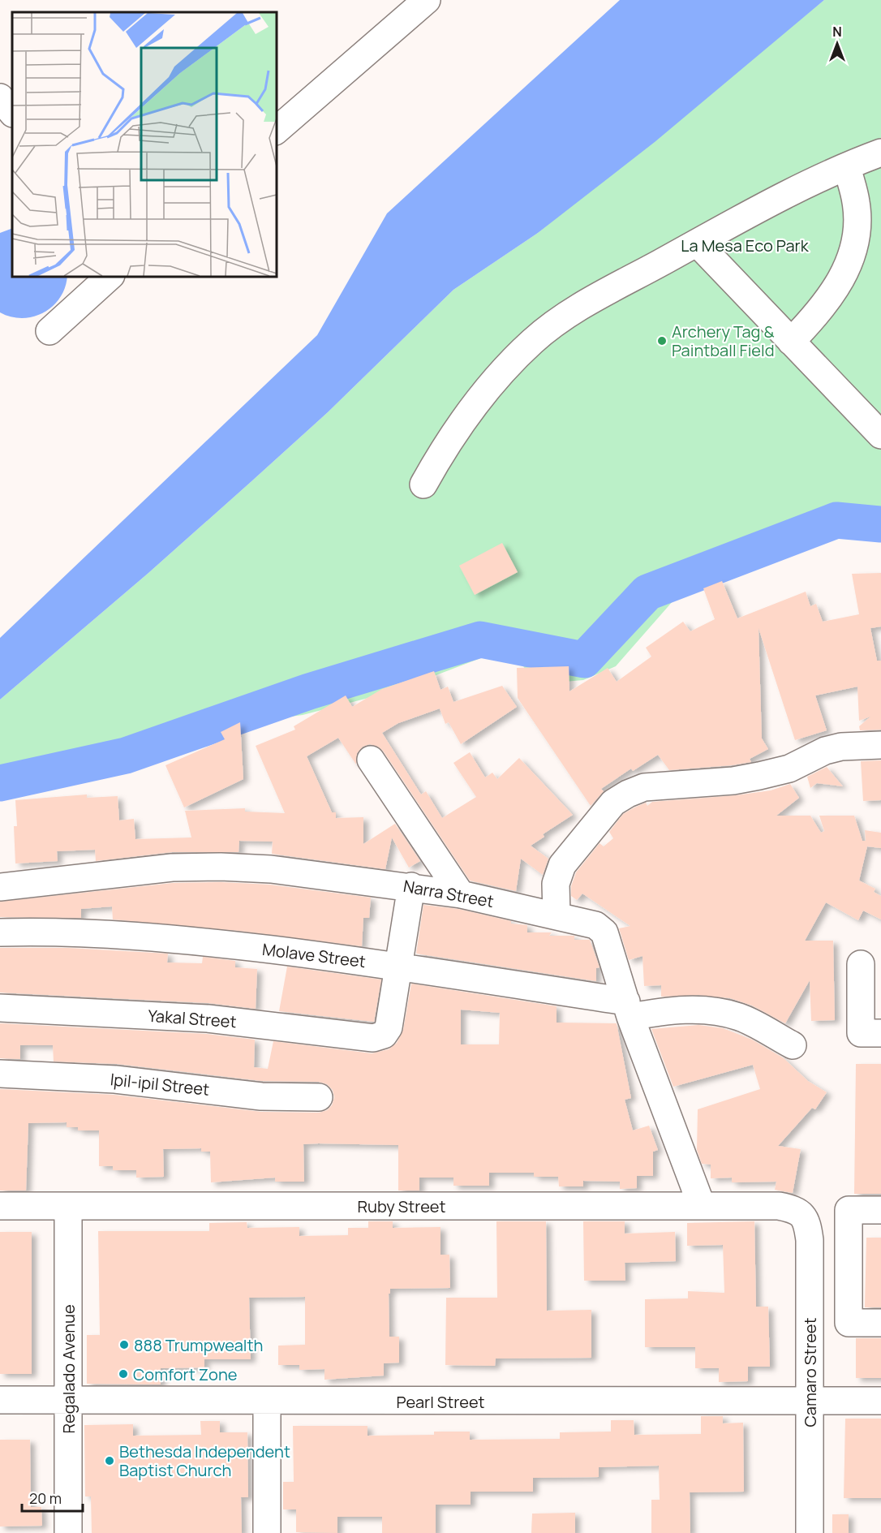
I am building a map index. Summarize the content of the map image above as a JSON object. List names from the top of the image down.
{
  "streets": {
    "street": [
      "Narra Street",
      "Molave Street",
      "Yakal Street",
      "Ipil-ipil Street",
      "Ruby Street",
      "Regalado Avenue",
      "Camaro Street",
      "Pearl Street"
    ]
  },
  "crossings": [
    ["Narra Street", "Molave Street"],
    ["Narra Street", "Ruby Street"],
    ["Molave Street", "Yakal Street"],
    ["Ruby Street", "Regalado Avenue"],
    ["Ruby Street", "Camaro Street"],
    ["Regalado Avenue", "Pearl Street"],
    ["Camaro Street", "Pearl Street"]
  ],
  "parks": ["La Mesa Eco Park"],
  "places": [
    "Archery Tag & Paintball Field",
    "888 Trumpwealth",
    "Comfort Zone",
    "Bethesda Independent Baptist Church"
  ],
  "scale_bar": "20 m",
  "north": "top"
}
